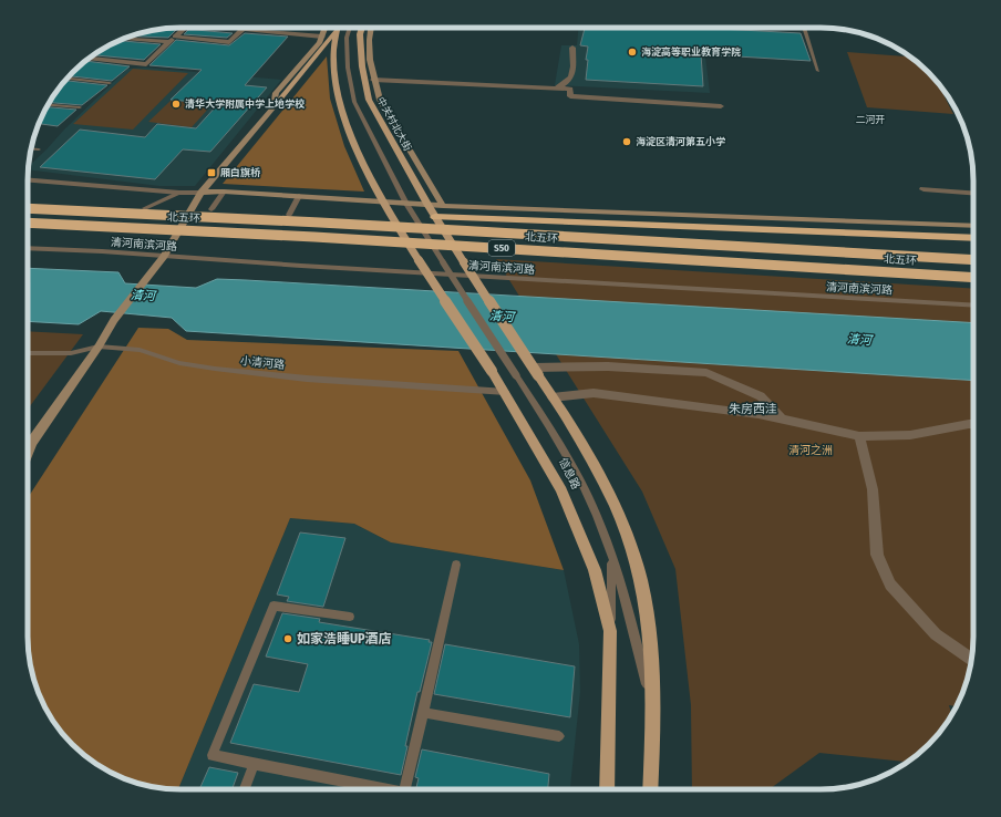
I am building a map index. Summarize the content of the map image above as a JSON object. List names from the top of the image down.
{
  "streets": {
    "highway": ["北五环", "S50"],
    "main road": ["中关村北大街", "信息路"],
    "lane": ["清河南滨河路", "小清河路"]
  },
  "crossings": [
    ["小清河路", "信息路"]
  ],
  "districts": ["二河开", "朱房西洼"],
  "water": ["清河"],
  "parks": ["清河之洲"],
  "places": {
    "other": [
      "海淀高等职业教育学院",
      "清华大学附属中学上地学校",
      "海淀区清河第五小学",
      "如家浩睡UP酒店"
    ],
    "transit": ["厢白旗桥"]
  }
}
